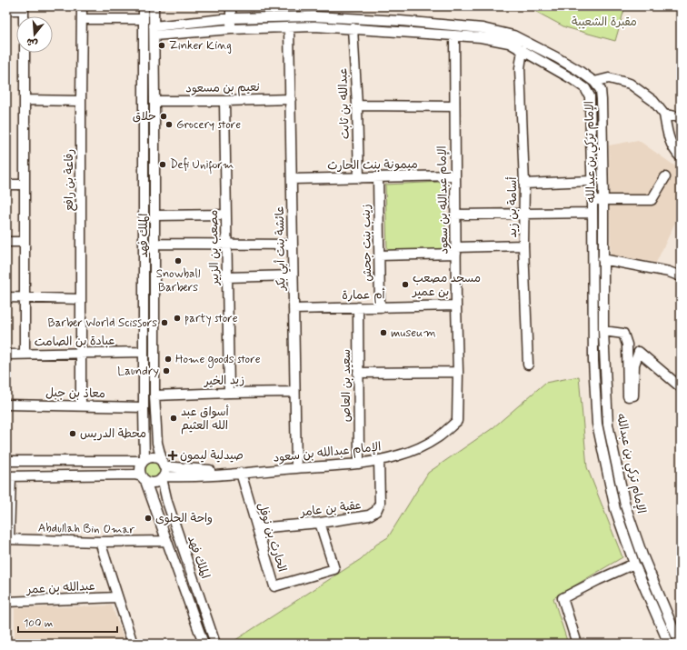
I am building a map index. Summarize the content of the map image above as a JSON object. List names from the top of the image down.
{
  "streets": {
    "street": [
      "نعيم بن مسعود",
      "عبدالله بن ثابت",
      "الإمام تركي بن عبدالله",
      "ميمونة بنت الحارث",
      "رفاعة بن رافع",
      "الإمام عبدالله بن سعود",
      "أسامة بن زيد",
      "الملك فهد",
      "زينب بنت جحش",
      "مصعب بن الزبير",
      "عائشة بنت أبي بكر",
      "أم عمارة",
      "عبادة بن الصامت",
      "زيد الخير",
      "سعيد بن العاص",
      "معاذ بن جبل",
      "عقبة بن عامر",
      "Abdullah Bin Omar",
      "الحارث بن نوفل",
      "عبدالله بن عمر"
    ]
  },
  "crossings": [
    ["نعيم بن مسعود", "الملك فهد"],
    ["نعيم بن مسعود", "مصعب بن الزبير"],
    ["نعيم بن مسعود", "عائشة بنت أبي بكر"],
    ["عبدالله بن ثابت", "الإمام تركي بن عبدالله"],
    ["عبدالله بن ثابت", "ميمونة بنت الحارث"],
    ["الإمام تركي بن عبدالله", "الإمام عبدالله بن سعود"],
    ["الإمام تركي بن عبدالله", "أسامة بن زيد"],
    ["الإمام تركي بن عبدالله", "الملك فهد"],
    ["الإمام تركي بن عبدالله", "عائشة بنت أبي بكر"],
    ["ميمونة بنت الحارث", "الإمام عبدالله بن سعود"],
    ["ميمونة بنت الحارث", "زينب بنت جحش"],
    ["ميمونة بنت الحارث", "عائشة بنت أبي بكر"],
    ["رفاعة بن رافع", "عبادة بن الصامت"],
    ["رفاعة بن رافع", "معاذ بن جبل"],
    ["الإمام عبدالله بن سعود", "الملك فهد"],
    ["الإمام عبدالله بن سعود", "عائشة بنت أبي بكر"],
    ["الإمام عبدالله بن سعود", "أم عمارة"],
    ["الإمام عبدالله بن سعود", "سعيد بن العاص"],
    ["الإمام عبدالله بن سعود", "عقبة بن عامر"],
    ["الإمام عبدالله بن سعود", "الحارث بن نوفل"],
    ["الملك فهد", "عبادة بن الصامت"],
    ["الملك فهد", "زيد الخير"],
    ["الملك فهد", "معاذ بن جبل"],
    ["الملك فهد", "Abdullah Bin Omar"],
    ["زينب بنت جحش", "أم عمارة"],
    ["مصعب بن الزبير", "زيد الخير"],
    ["عائشة بنت أبي بكر", "أم عمارة"],
    ["عائشة بنت أبي بكر", "زيد الخير"],
    ["أم عمارة", "سعيد بن العاص"],
    ["عقبة بن عامر", "الحارث بن نوفل"]
  ],
  "parks": ["مقبرة الشعيبة"],
  "places": {
    "other": [
      "Zinker King",
      "حلاق",
      "Grocery store",
      "Defi Uniform",
      "Snowball Barbers",
      "مسجد مصعب بن عمير",
      "party store",
      "Barber World Scissors",
      "museum",
      "Home goods store",
      "Laundry",
      "أسواق عبد الله العثيم",
      "محطة الدريس",
      "واحة الحلوى"
    ],
    "health": ["صيدلية ليمون"]
  },
  "scale_bar": "100 m",
  "north": "bottom"
}
